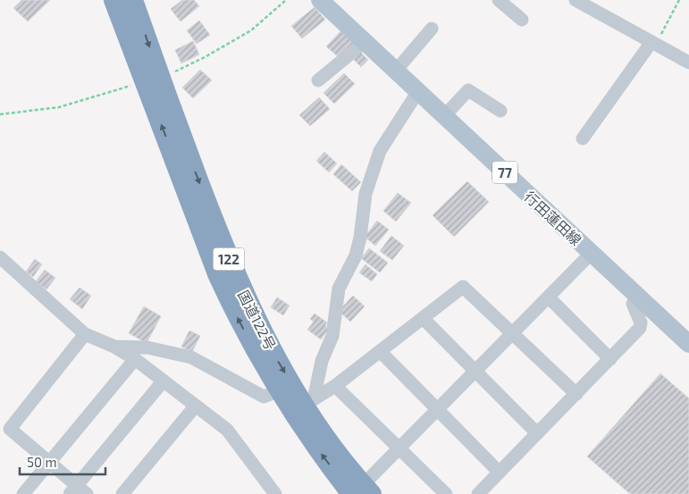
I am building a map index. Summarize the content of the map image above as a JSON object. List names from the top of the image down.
{
  "streets": {
    "highway": ["122", "国道122号"],
    "main road": ["77", "行田蓮田線"]
  },
  "scale_bar": "50 m"
}
